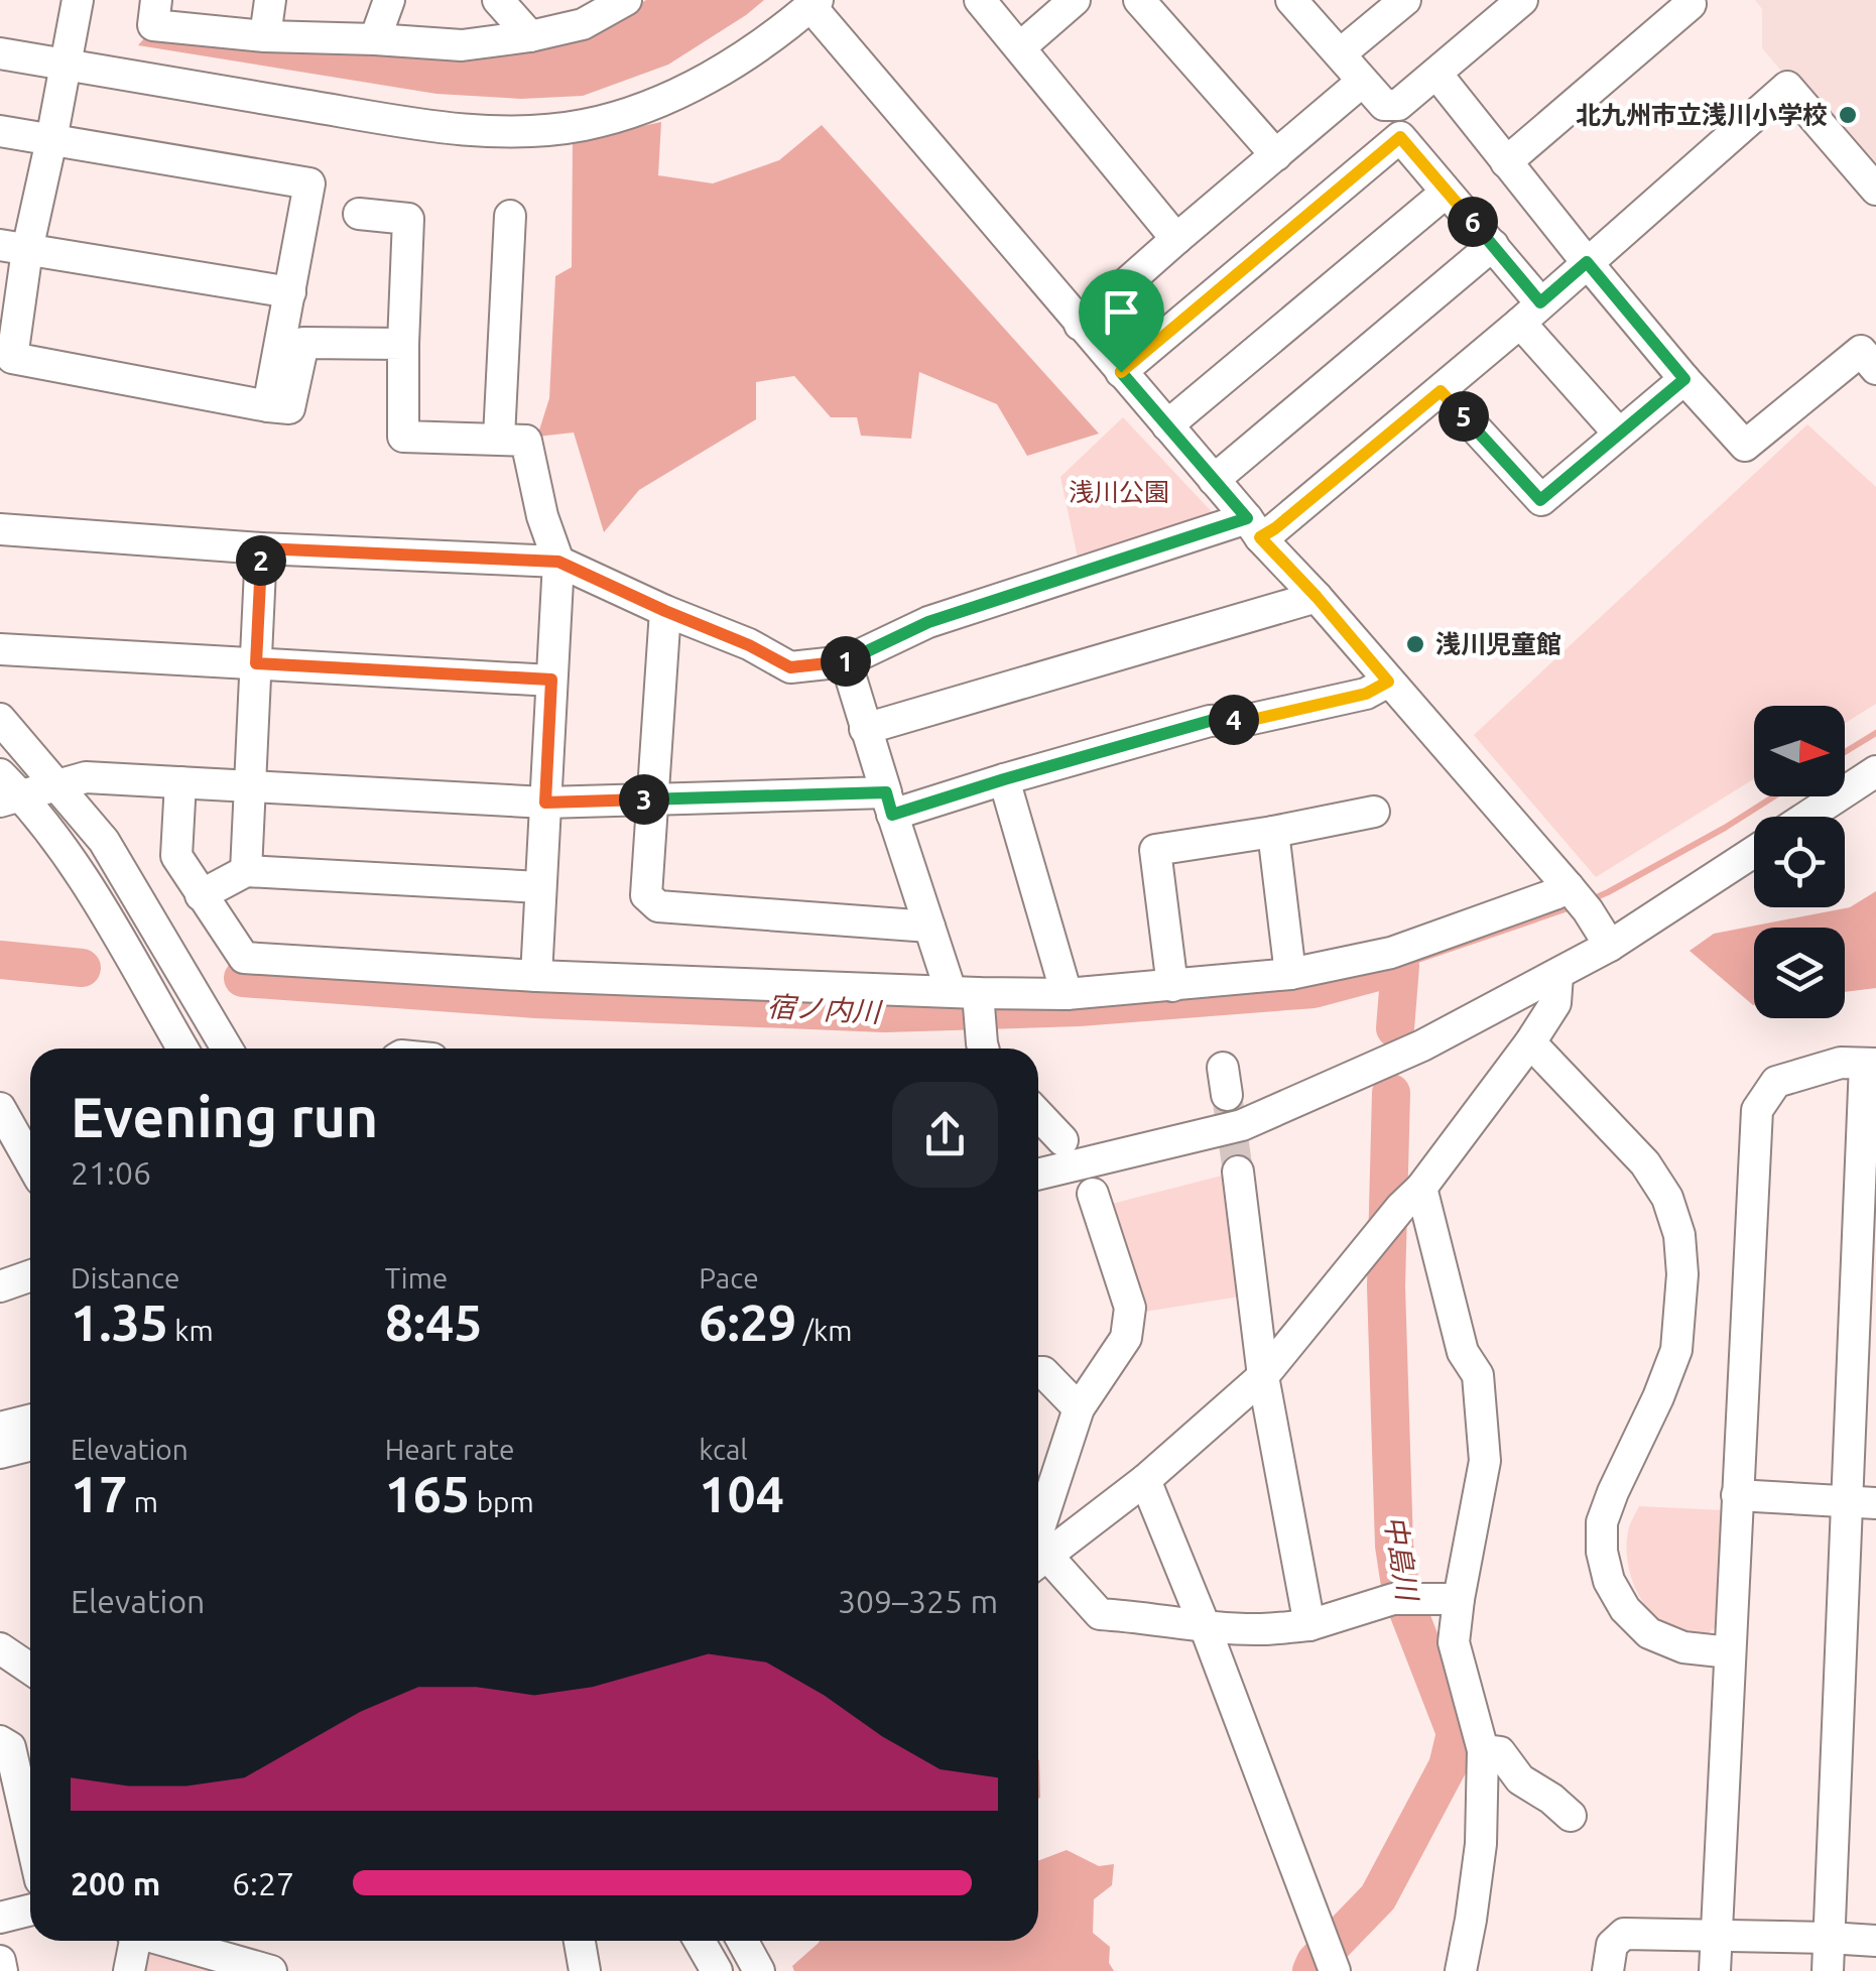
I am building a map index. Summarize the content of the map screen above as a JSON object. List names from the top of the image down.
{
  "water": ["宿ノ内川", "中島川"],
  "parks": ["浅川公園"],
  "places": ["北九州市立浅川小学校", "浅川児童館"],
  "north": "right",
  "page": {
    "pins": [
      "6",
      "5",
      "2",
      "1",
      "4",
      "3"
    ],
    "heading": ["Evening run", "21:06"],
    "stats": [
      ["Distance", "1.35 km"],
      ["Time", "8:45"],
      ["Pace", "6:29 /km"],
      ["Elevation", "17 m"],
      ["Heart rate", "165 bpm"],
      ["kcal", "104"]
    ],
    "chart": ["Elevation", "309–325 m"],
    "list": [
      {
        "name": "200 m",
        "note": "6:27"
      }
    ]
  }
}
